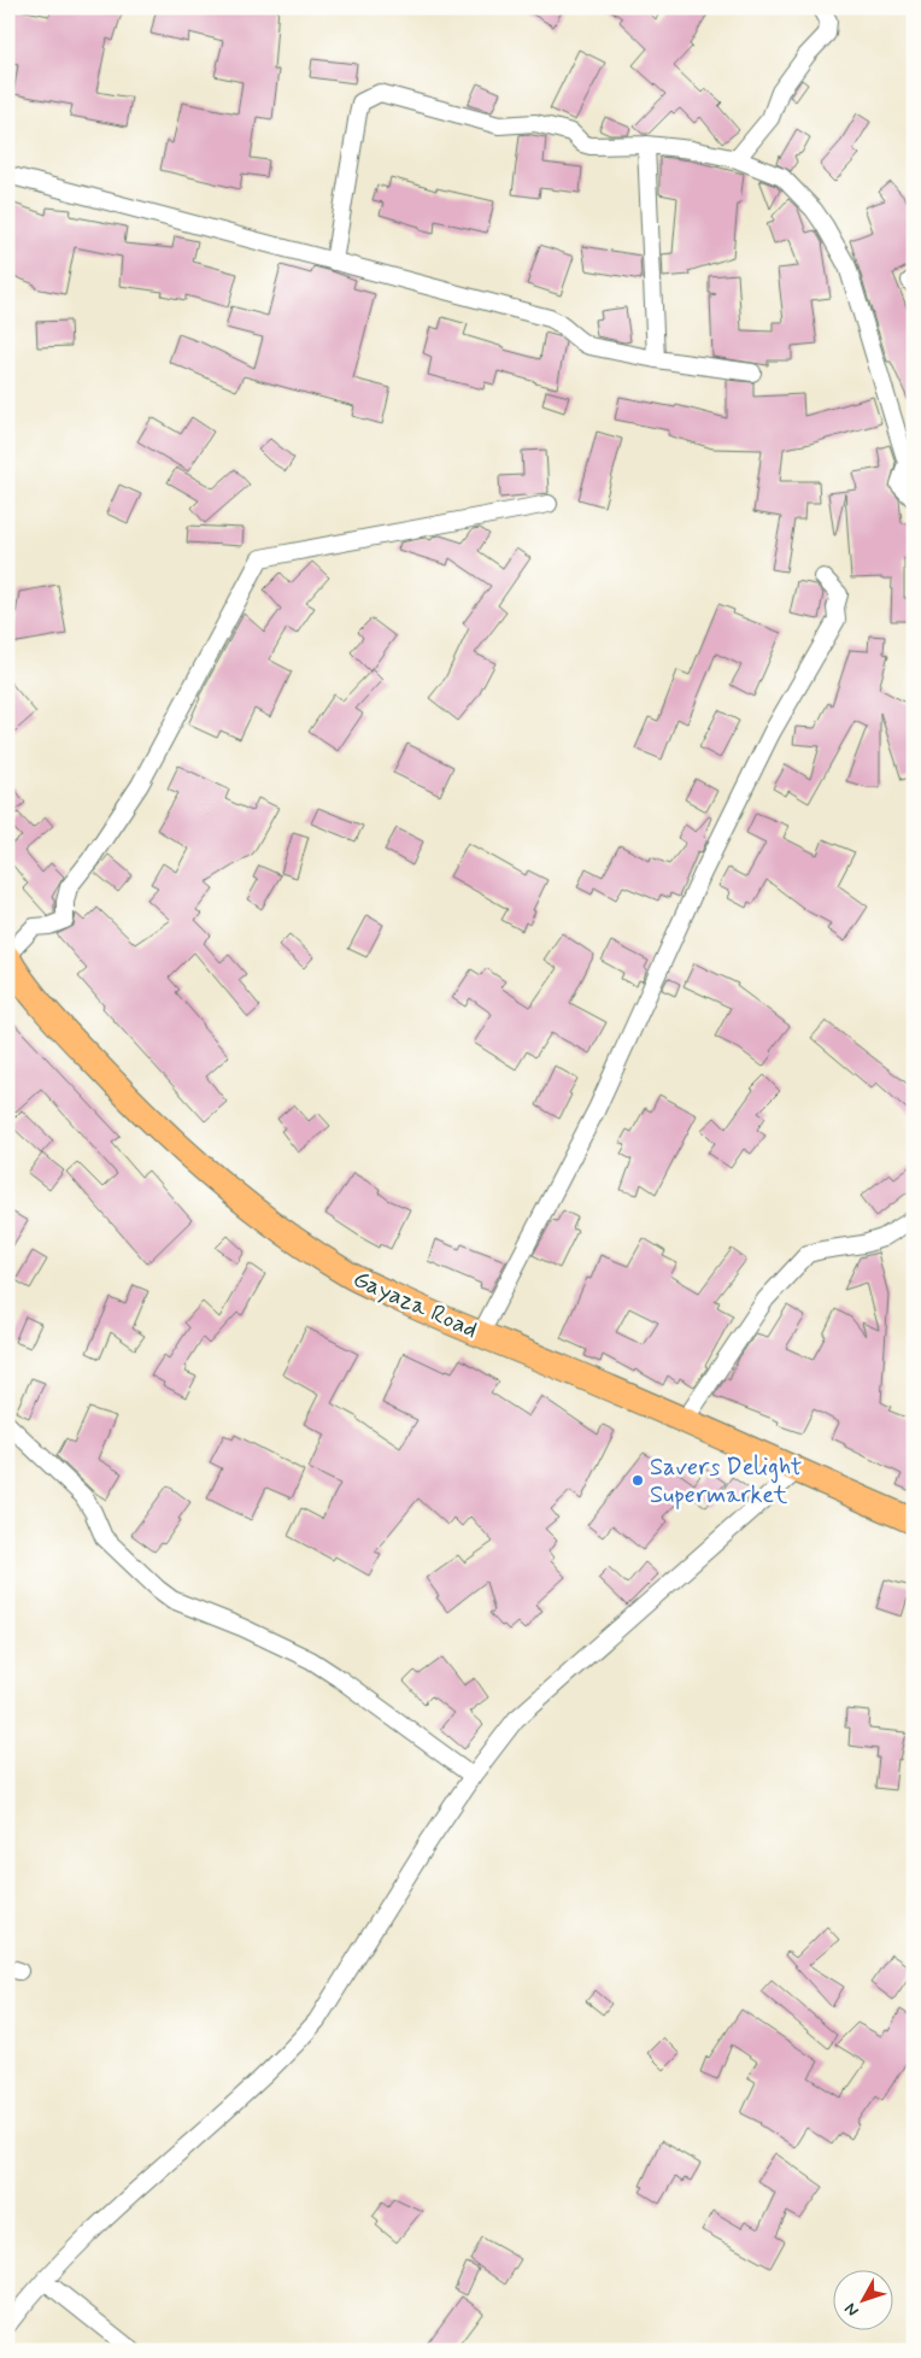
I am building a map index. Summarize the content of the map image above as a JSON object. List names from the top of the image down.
{
  "streets": {
    "main road": ["Gayaza Road"]
  },
  "places": ["Savers Delight Supermarket"],
  "north": "bottom left"
}
